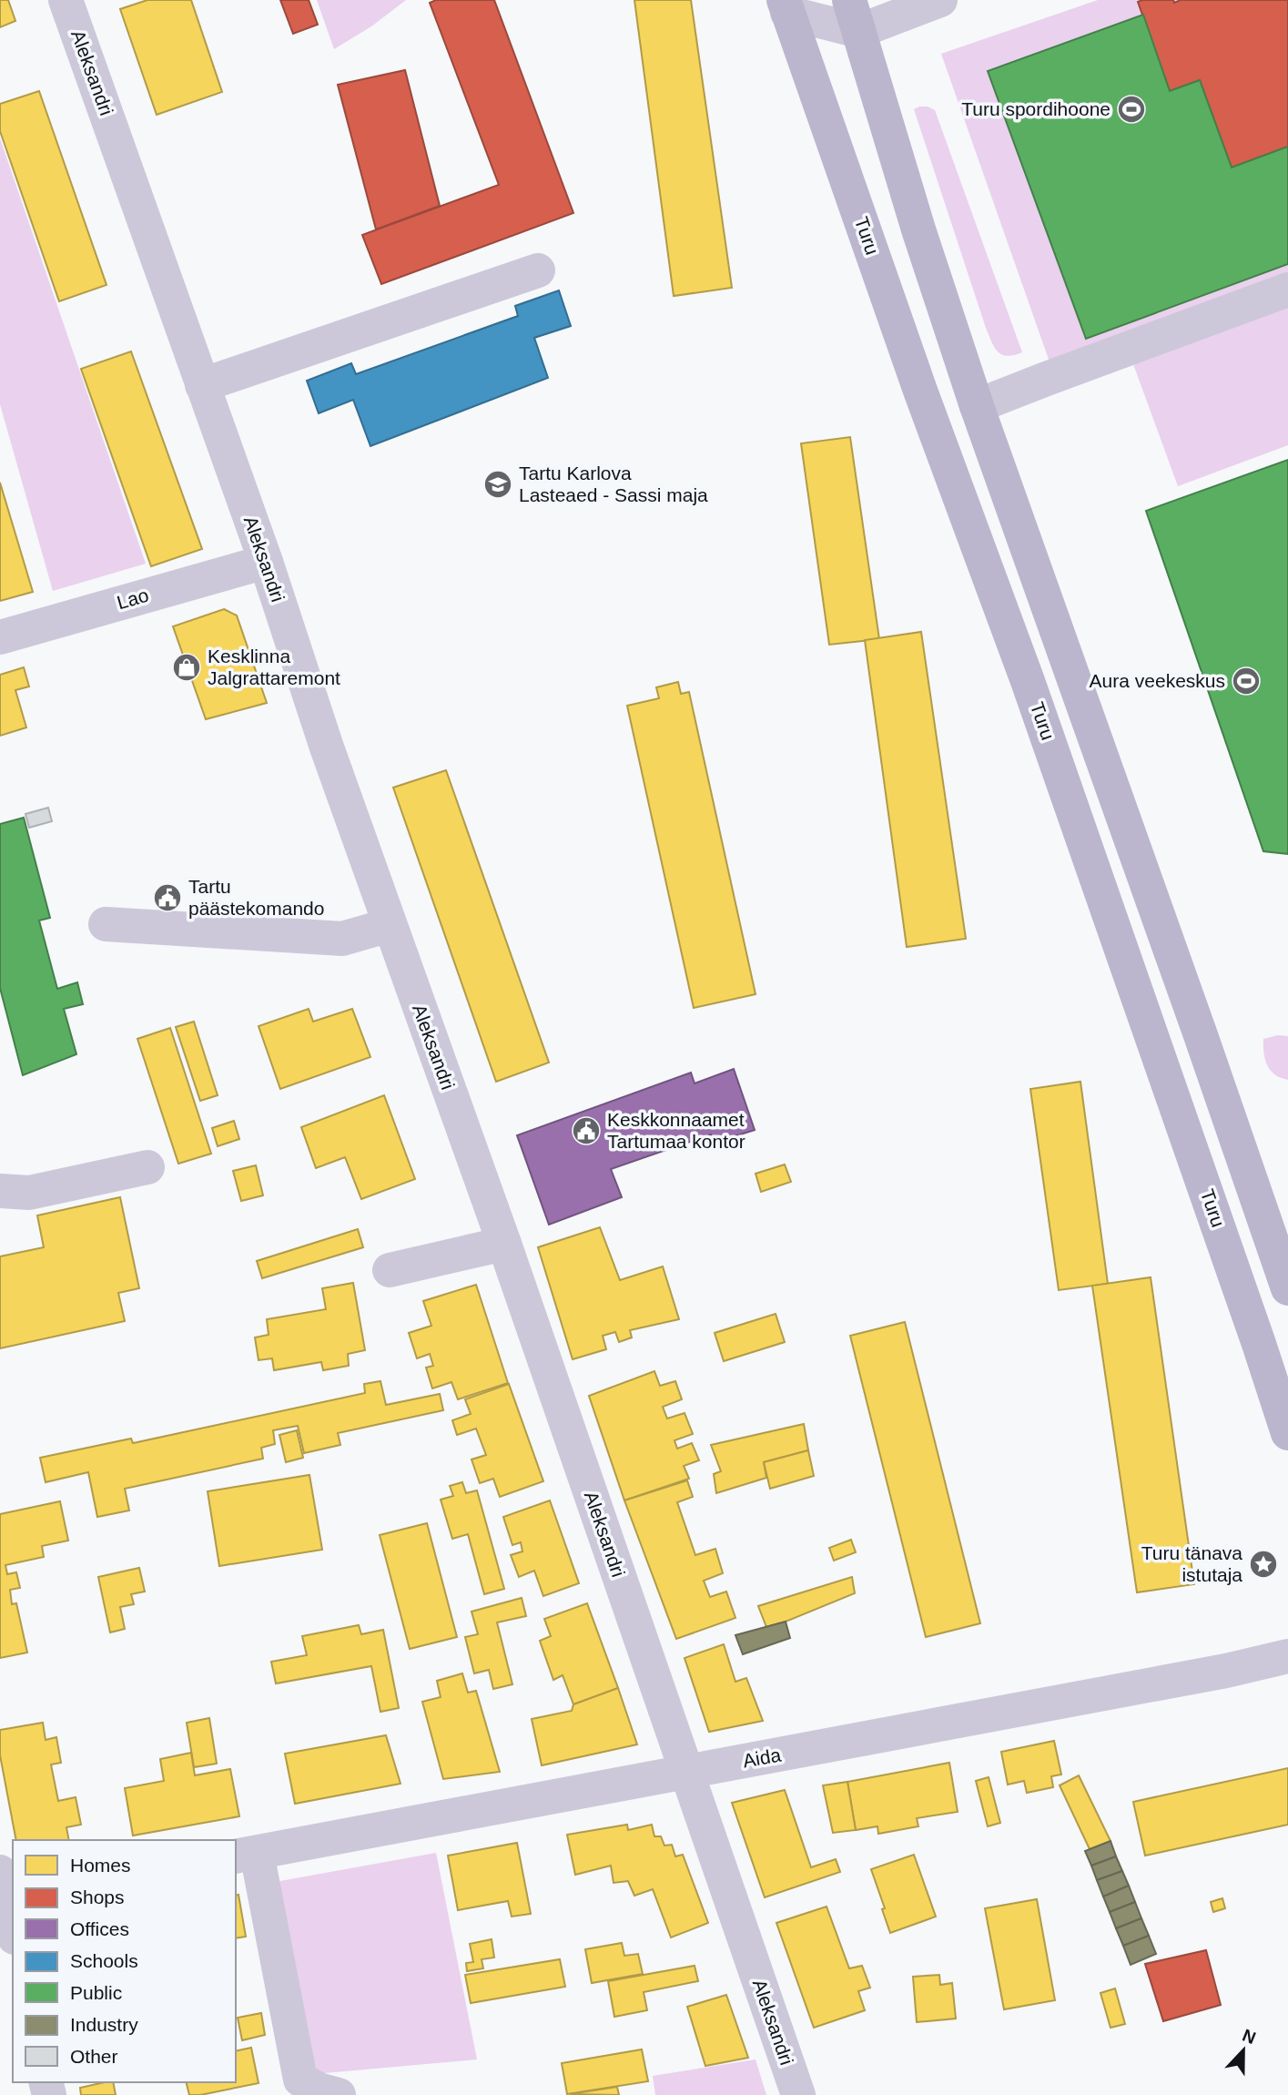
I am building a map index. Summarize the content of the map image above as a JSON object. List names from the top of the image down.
{
  "streets": {
    "main road": ["Turu"],
    "street": ["Aleksandri", "Lao", "Aida"]
  },
  "crossings": [
    ["Aleksandri", "Lao"],
    ["Aleksandri", "Aida"]
  ],
  "places": {
    "sports": ["Turu spordihoone", "Aura veekeskus"],
    "school or university": ["Tartu Karlova Lasteaed - Sassi maja"],
    "shop": ["Kesklinna Jalgrattaremont"],
    "public building": ["Tartu päästekomando", "Keskkonnaamet Tartumaa kontor"],
    "place": ["Turu tänava istutaja"]
  },
  "legend": [
    "Homes",
    "Shops",
    "Offices",
    "Schools",
    "Public",
    "Industry",
    "Other"
  ],
  "north": "top"
}
